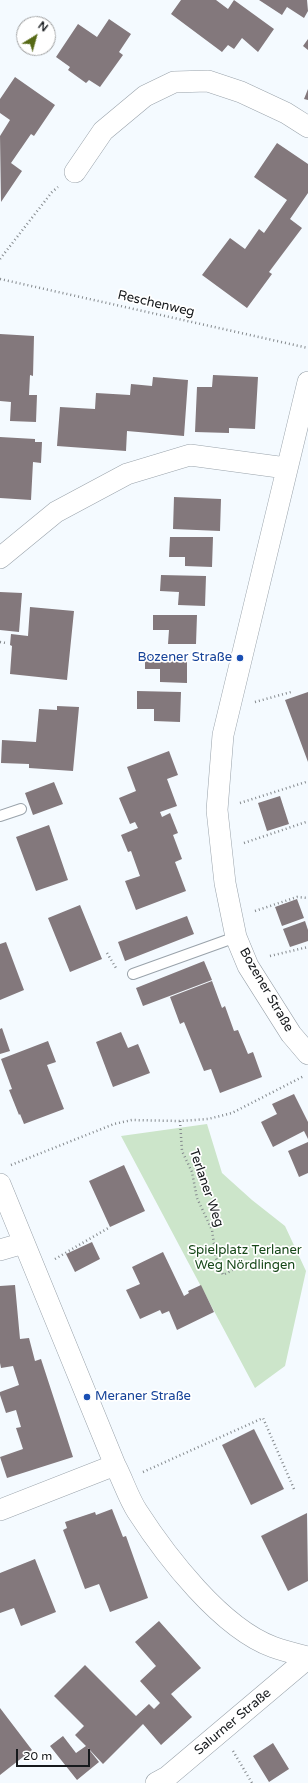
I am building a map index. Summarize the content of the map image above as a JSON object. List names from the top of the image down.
{
  "streets": {
    "street": ["Bozener Straße", "Salurner Straße"],
    "path": ["Reschenweg", "Terlaner Weg"]
  },
  "parks": ["Spielplatz Terlaner Weg Nördlingen"],
  "places": ["Bozener Straße", "Meraner Straße"],
  "scale_bar": "20 m",
  "north": "top right"
}
